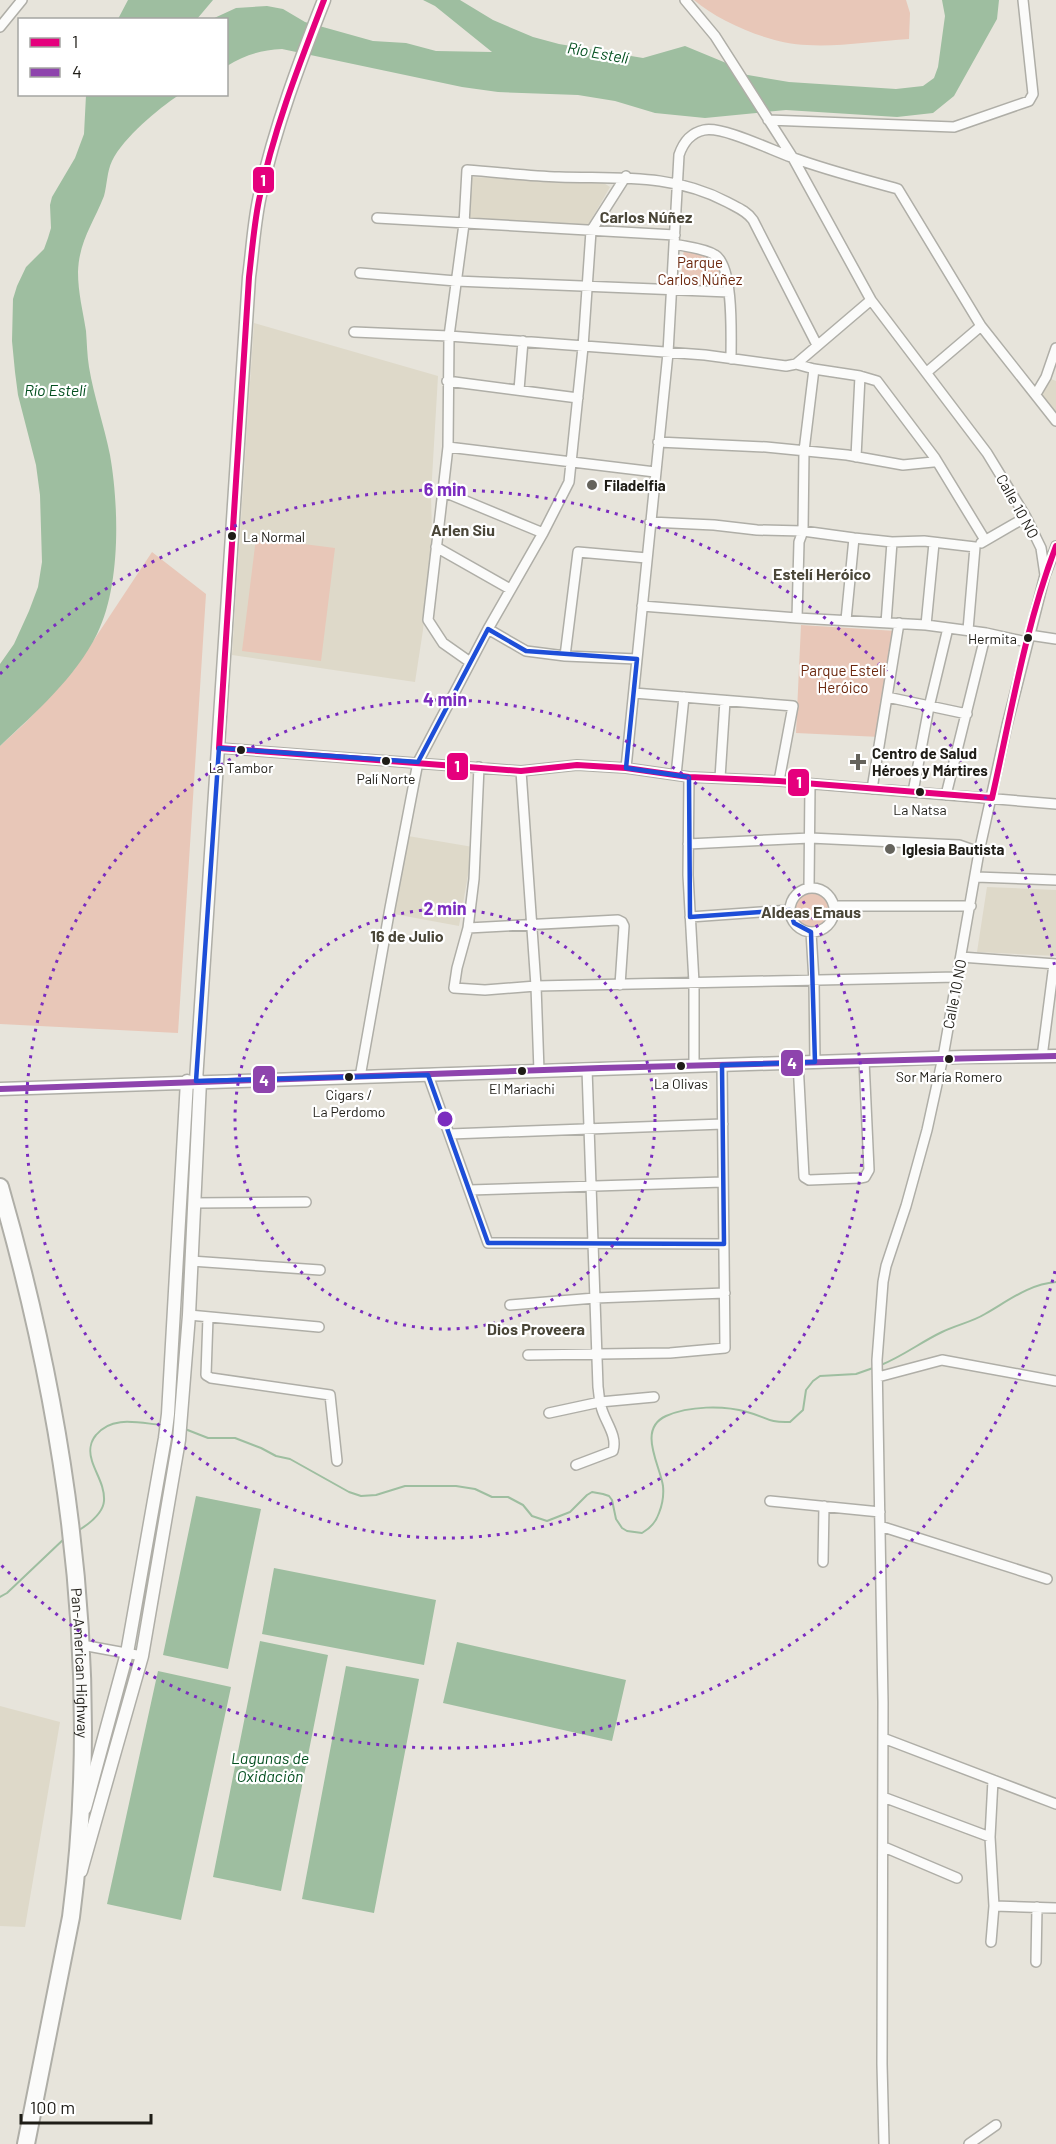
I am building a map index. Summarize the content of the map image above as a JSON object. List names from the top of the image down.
{
  "streets": {
    "highway": ["Pan-American Highway"],
    "street": ["Calle 10 NO"]
  },
  "districts": [
    "Carlos Núñez",
    "Arlen Siu",
    "Estelí Heróico",
    "Aldeas Emaus",
    "16 de Julio",
    "Dios Proveera"
  ],
  "water": ["Río Estelí", "Lagunas de Oxidación"],
  "parks": ["Parque Carlos Núñez", "Parque Estelí Heróico"],
  "places": {
    "other": [
      "Filadelfia",
      "La Normal",
      "Hermita",
      "La Tambor",
      "Palí Norte",
      "La Natsa",
      "Iglesia Bautista",
      "Sor María Romero",
      "La Olivas",
      "El Mariachi",
      "Cigars / La Perdomo"
    ],
    "health": ["Centro de Salud Héroes y Mártires"]
  },
  "lines": ["transit line 1", "transit line 4"],
  "legend": ["1", "4"],
  "scale_bar": "100 m",
  "rings": ["6 min", "4 min", "2 min"]
}
